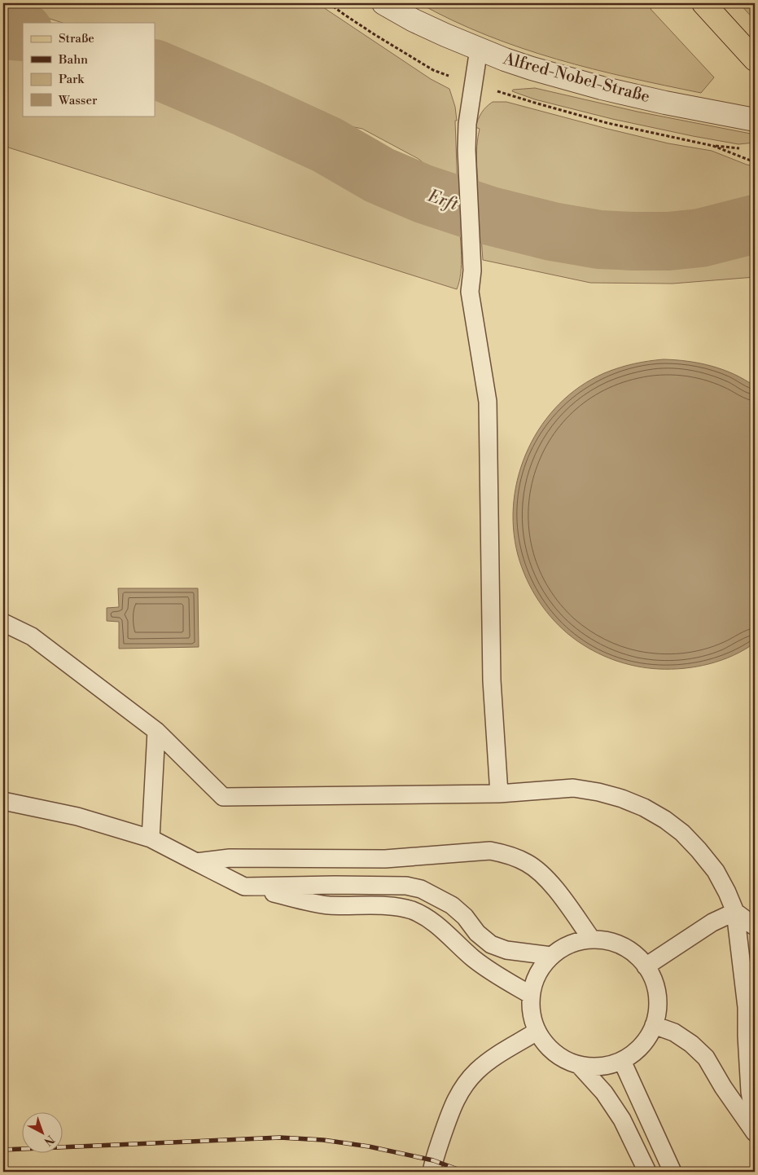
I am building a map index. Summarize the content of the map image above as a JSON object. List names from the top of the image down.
{
  "streets": {
    "street": ["Alfred-Nobel-Straße"]
  },
  "water": ["Erft"],
  "legend": [
    "Straße",
    "Bahn",
    "Park",
    "Wasser"
  ],
  "north": "bottom right"
}
